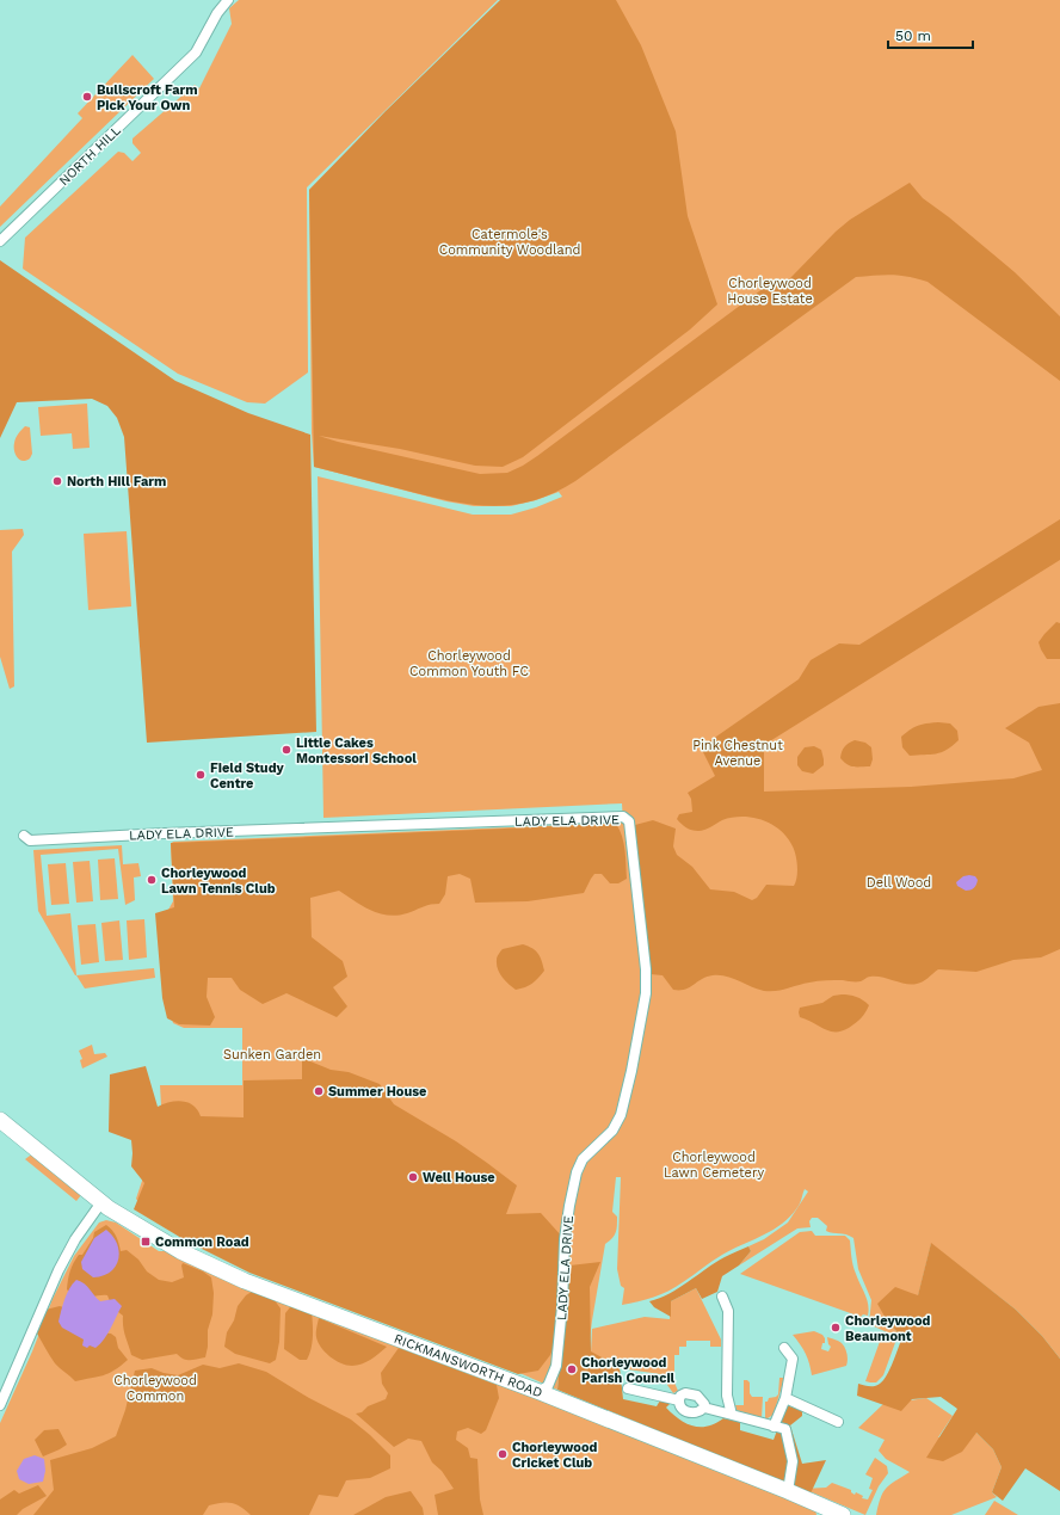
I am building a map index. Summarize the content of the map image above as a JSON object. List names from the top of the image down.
{
  "streets": {
    "main road": ["RICKMANSWORTH ROAD"],
    "street": ["NORTH HILL", "LADY ELA DRIVE"]
  },
  "crossings": [
    ["LADY ELA DRIVE", "RICKMANSWORTH ROAD"]
  ],
  "parks": [
    "Catermole's Community Woodland",
    "Chorleywood House Estate",
    "Chorleywood Common Youth FC",
    "Pink Chestnut Avenue",
    "Dell Wood",
    "Sunken Garden",
    "Chorleywood Lawn Cemetery",
    "Chorleywood Common"
  ],
  "places": {
    "other": [
      "Bullscroft Farm Pick Your Own",
      "North Hill Farm",
      "Little Cakes Montessori School",
      "Field Study Centre",
      "Chorleywood Lawn Tennis Club",
      "Summer House",
      "Well House",
      "Chorleywood Beaumont",
      "Chorleywood Parish Council",
      "Chorleywood Cricket Club"
    ],
    "transit": ["Common Road"]
  },
  "scale_bar": "50 m"
}
